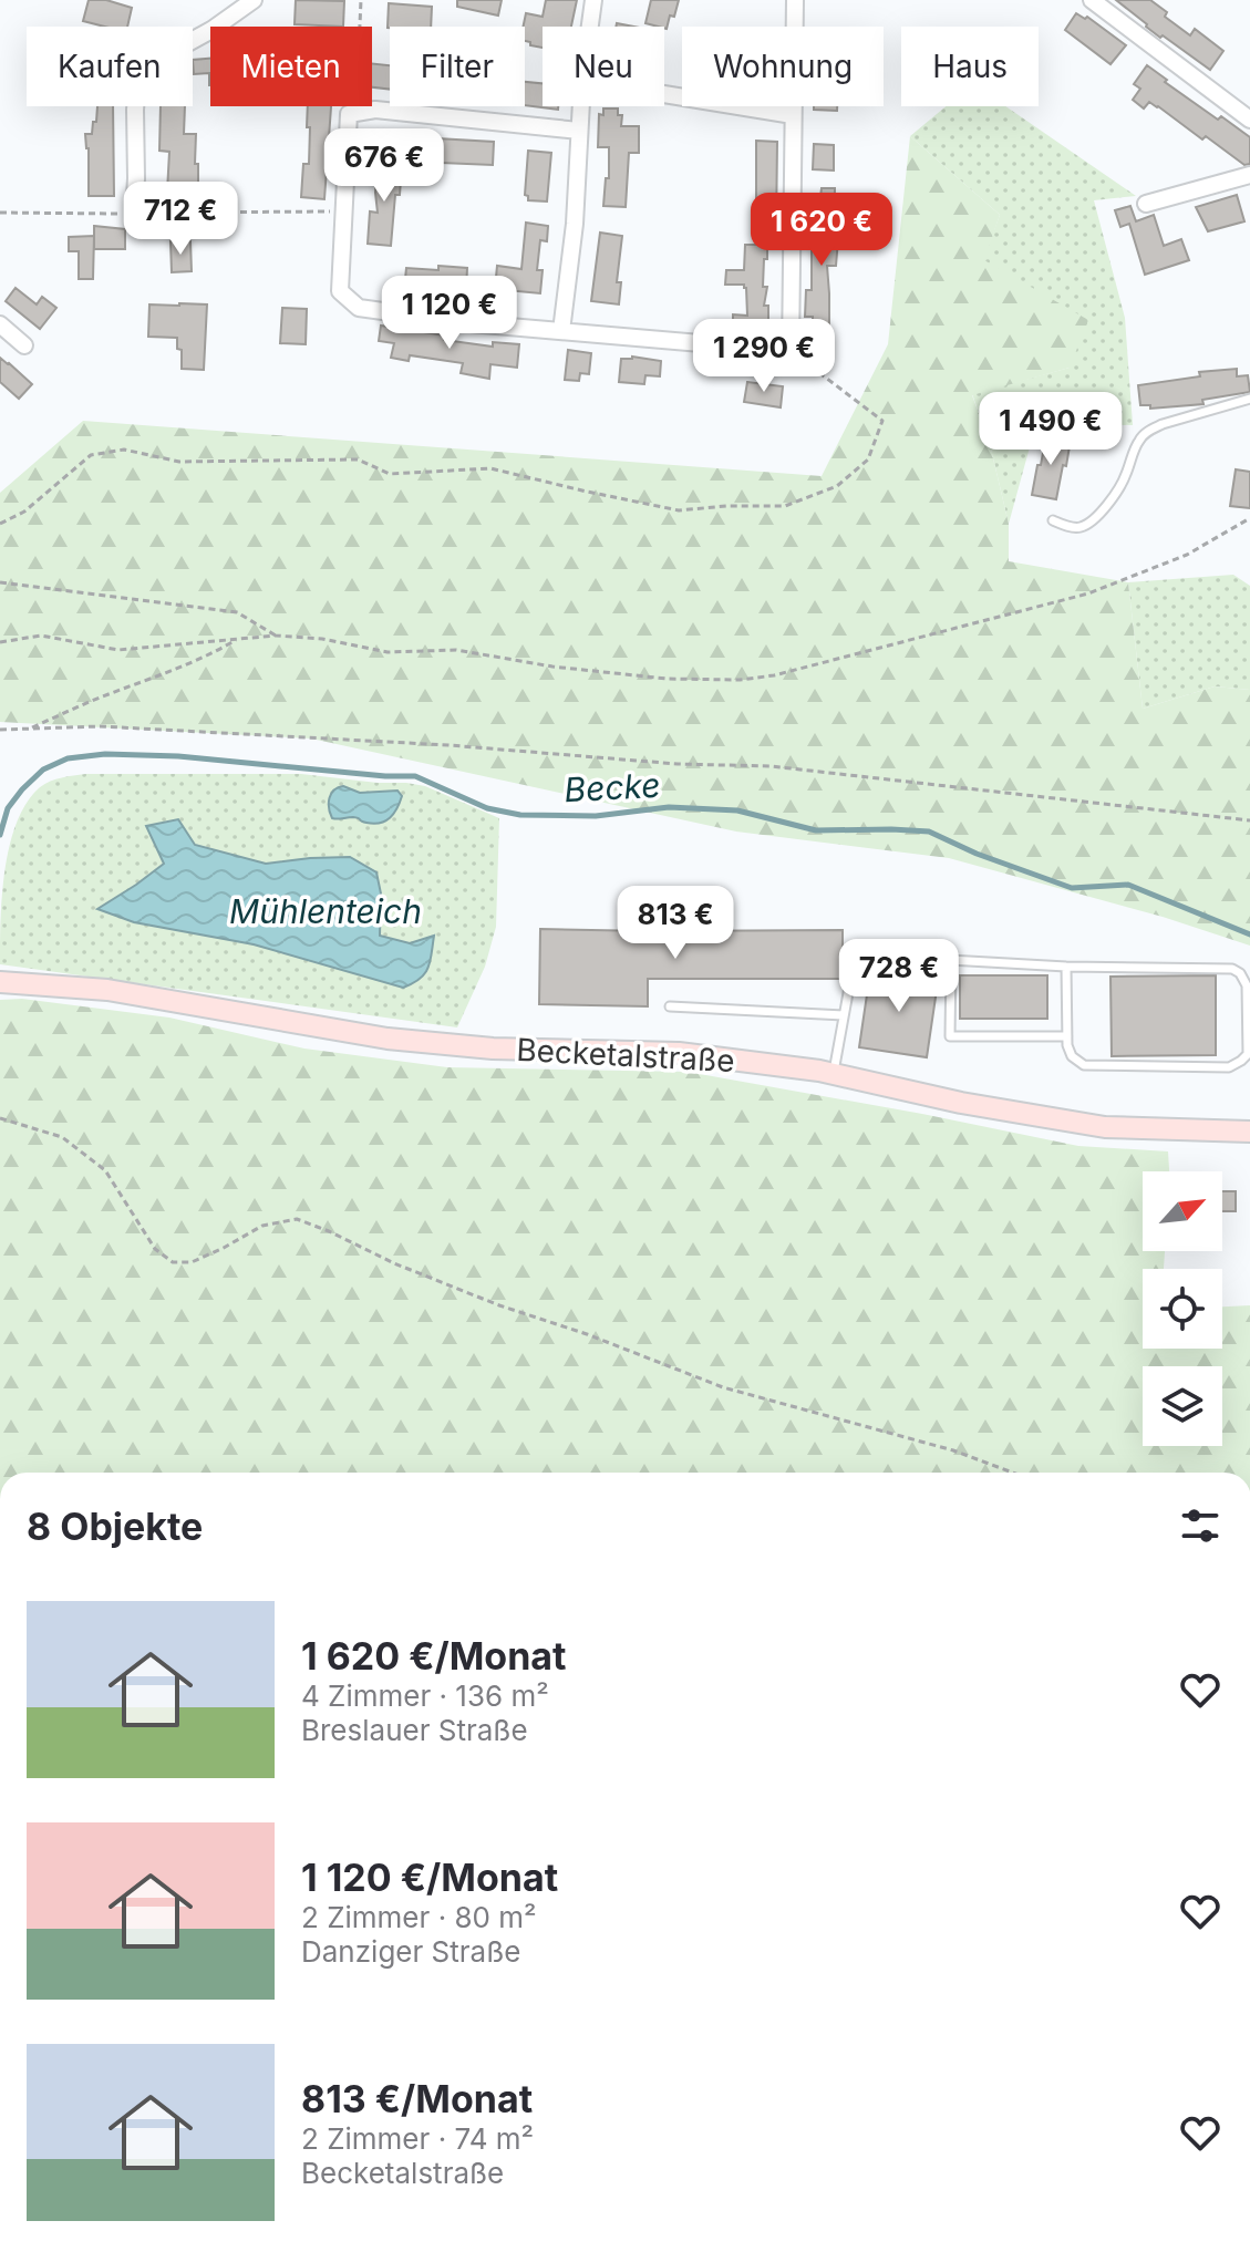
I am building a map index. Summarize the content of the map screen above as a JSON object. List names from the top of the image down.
{
  "streets": {
    "main road": ["Becketalstraße"]
  },
  "water": ["Becke", "Mühlenteich"],
  "north": "top right",
  "page": {
    "chip": [
      "Kaufen",
      "Mieten",
      "Filter",
      "Neu",
      "Wohnung",
      "Haus"
    ],
    "price": [
      "676 €",
      "712 €",
      "1 620 €",
      "1 120 €",
      "1 290 €",
      "1 490 €",
      "813 €",
      "728 €"
    ],
    "heading": "8 Objekte",
    "list": [
      {
        "name": "1 620 €/Monat",
        "note": "4 Zimmer · 136 m² · Breslauer Straße"
      },
      {
        "name": "1 120 €/Monat",
        "note": "2 Zimmer · 80 m² · Danziger Straße"
      },
      {
        "name": "813 €/Monat",
        "note": "2 Zimmer · 74 m² · Becketalstraße"
      }
    ]
  }
}
